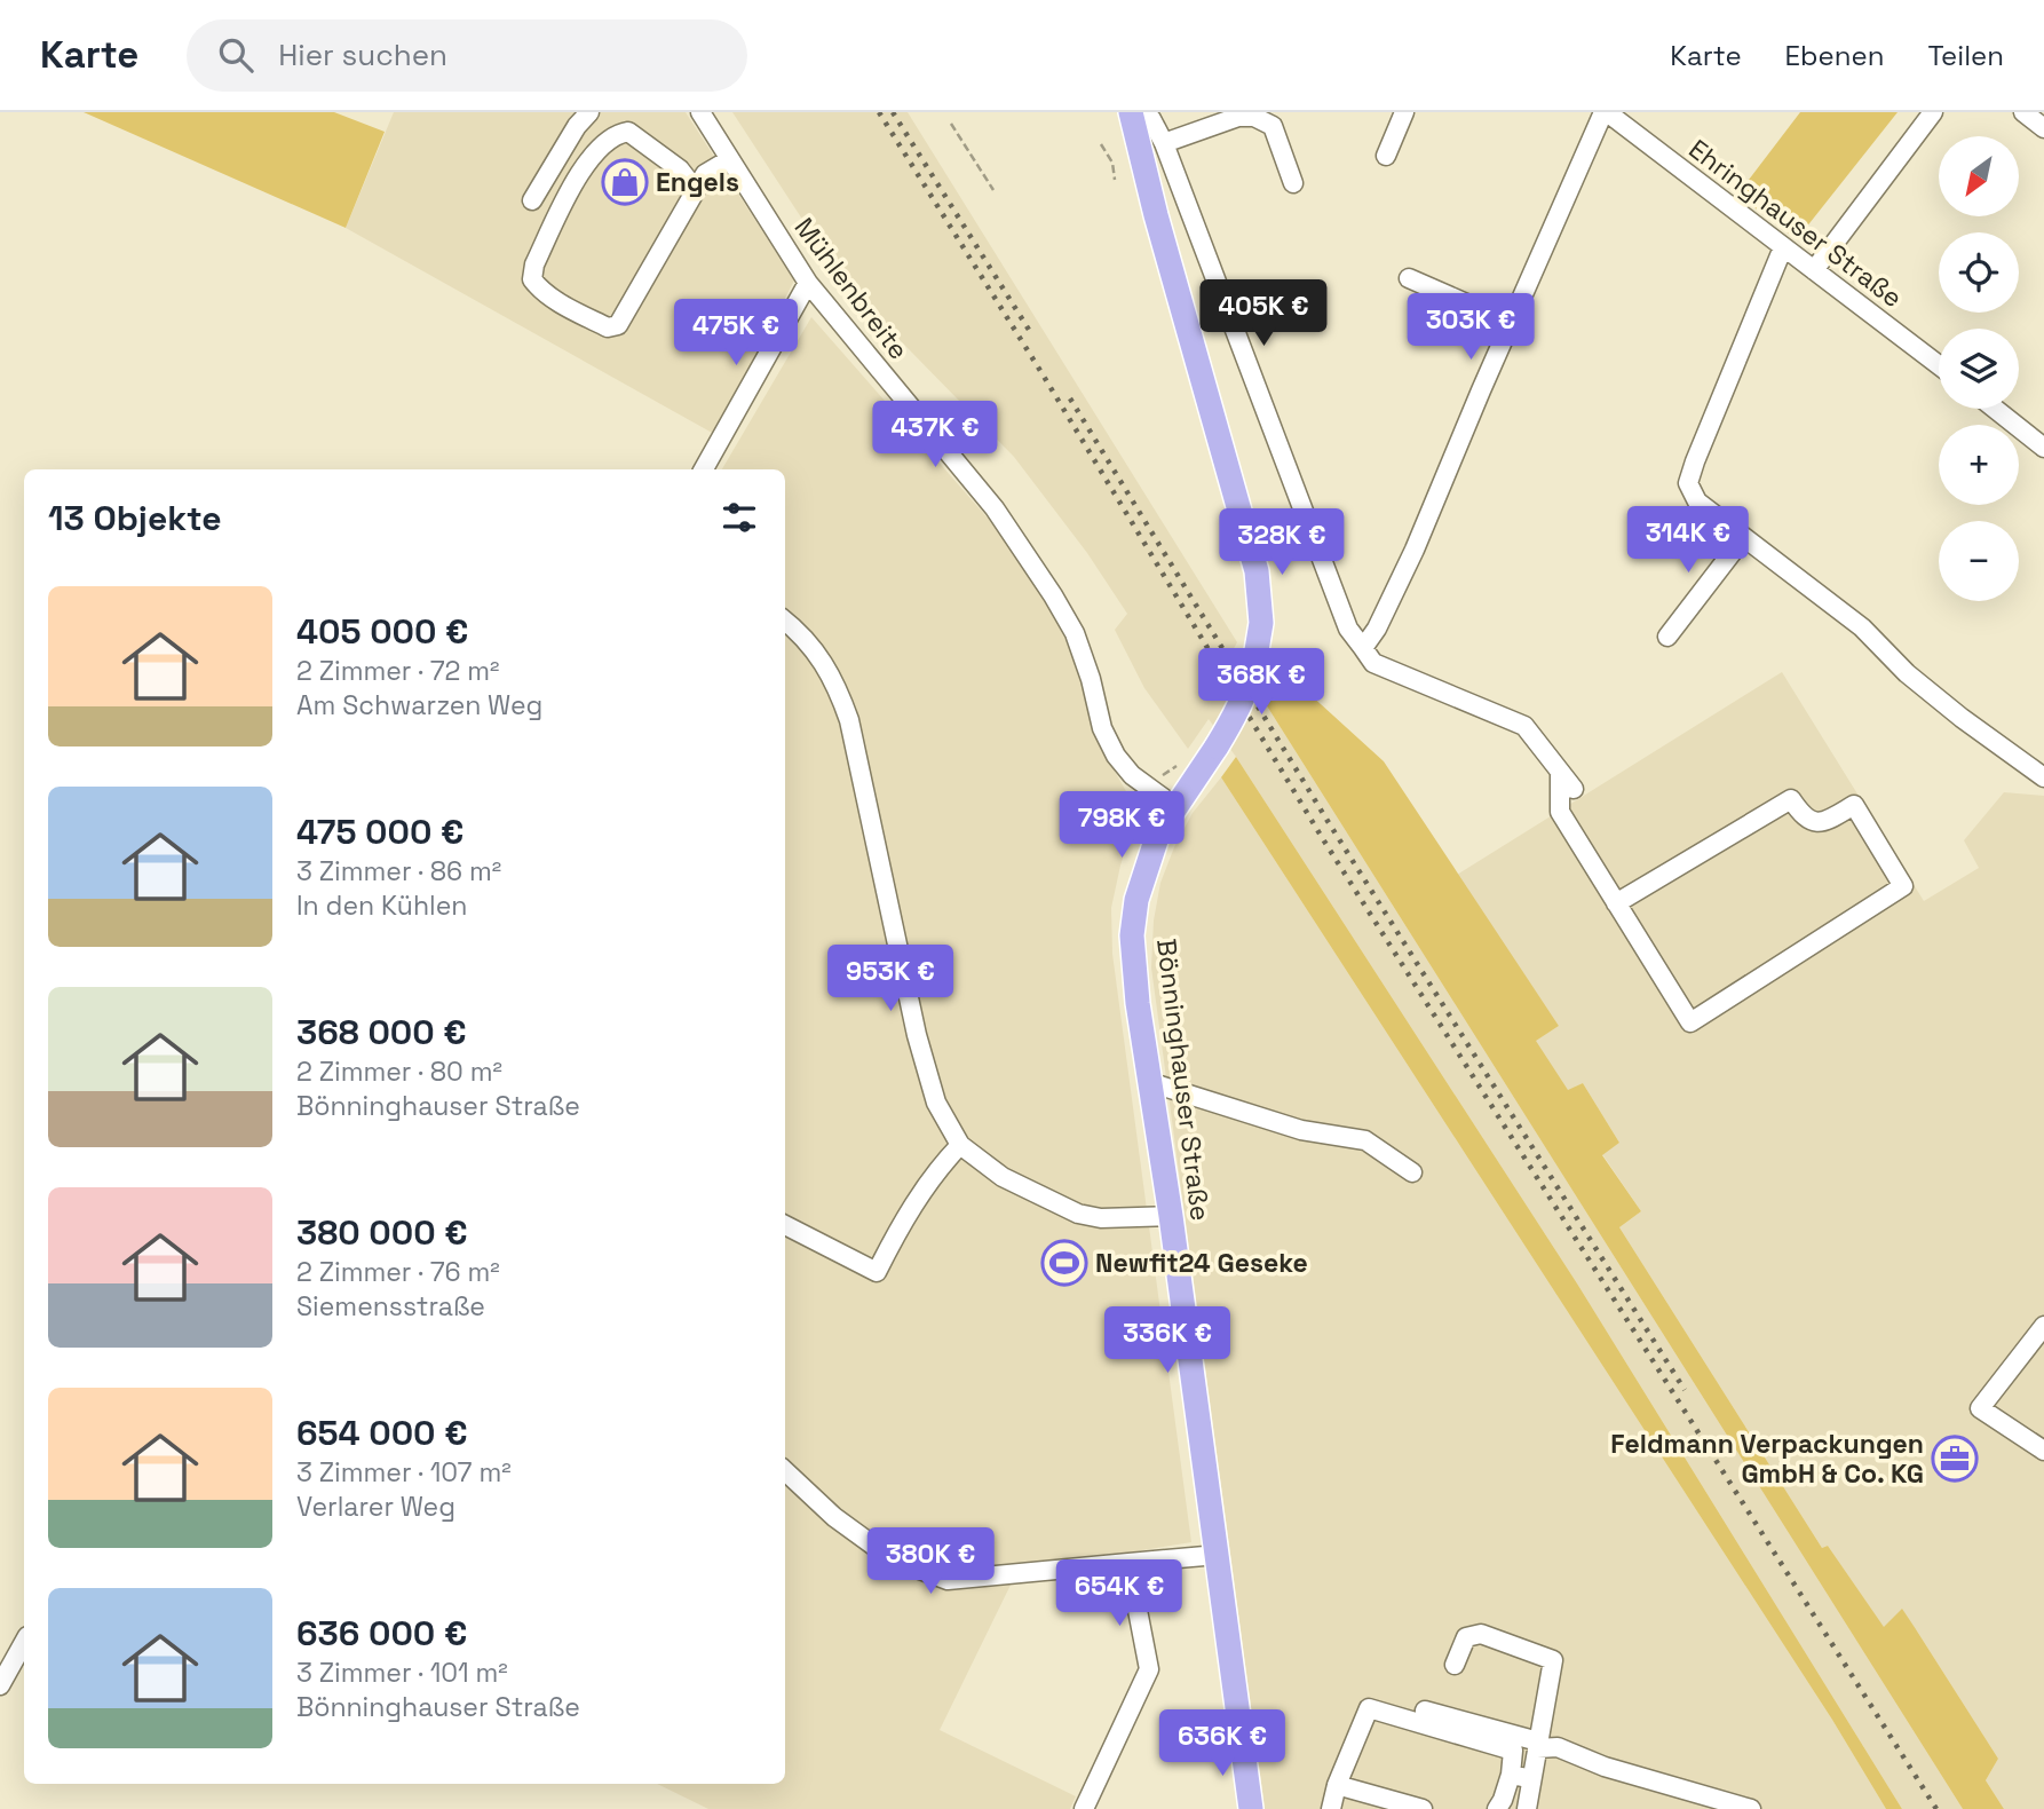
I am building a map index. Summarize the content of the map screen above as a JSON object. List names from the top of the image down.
{
  "streets": {
    "main road": ["Bönninghauser Straße"],
    "street": ["Ehringhauser Straße", "Mühlenbreite"]
  },
  "crossings": [
    ["Mühlenbreite", "Bönninghauser Straße"]
  ],
  "places": {
    "shop": ["Engels"],
    "sports": ["Newfit24 Geseke"],
    "office": ["Feldmann Verpackungen GmbH & Co. KG"]
  },
  "north": "bottom left",
  "page": {
    "header": "Karte",
    "search": "Hier suchen",
    "nav": ["Karte", "Ebenen", "Teilen"],
    "map_buttons": ["+", "−"],
    "price": [
      "405K €",
      "303K €",
      "475K €",
      "437K €",
      "314K €",
      "328K €",
      "368K €",
      "798K €",
      "953K €",
      "336K €",
      "380K €",
      "654K €",
      "636K €"
    ],
    "heading": "13 Objekte",
    "list": [
      {
        "name": "405 000 €",
        "note": "2 Zimmer · 72 m² · Am Schwarzen Weg"
      },
      {
        "name": "475 000 €",
        "note": "3 Zimmer · 86 m² · In den Kühlen"
      },
      {
        "name": "368 000 €",
        "note": "2 Zimmer · 80 m² · Bönninghauser Straße"
      },
      {
        "name": "380 000 €",
        "note": "2 Zimmer · 76 m² · Siemensstraße"
      },
      {
        "name": "654 000 €",
        "note": "3 Zimmer · 107 m² · Verlarer Weg"
      },
      {
        "name": "636 000 €",
        "note": "3 Zimmer · 101 m² · Bönninghauser Straße"
      }
    ]
  }
}
